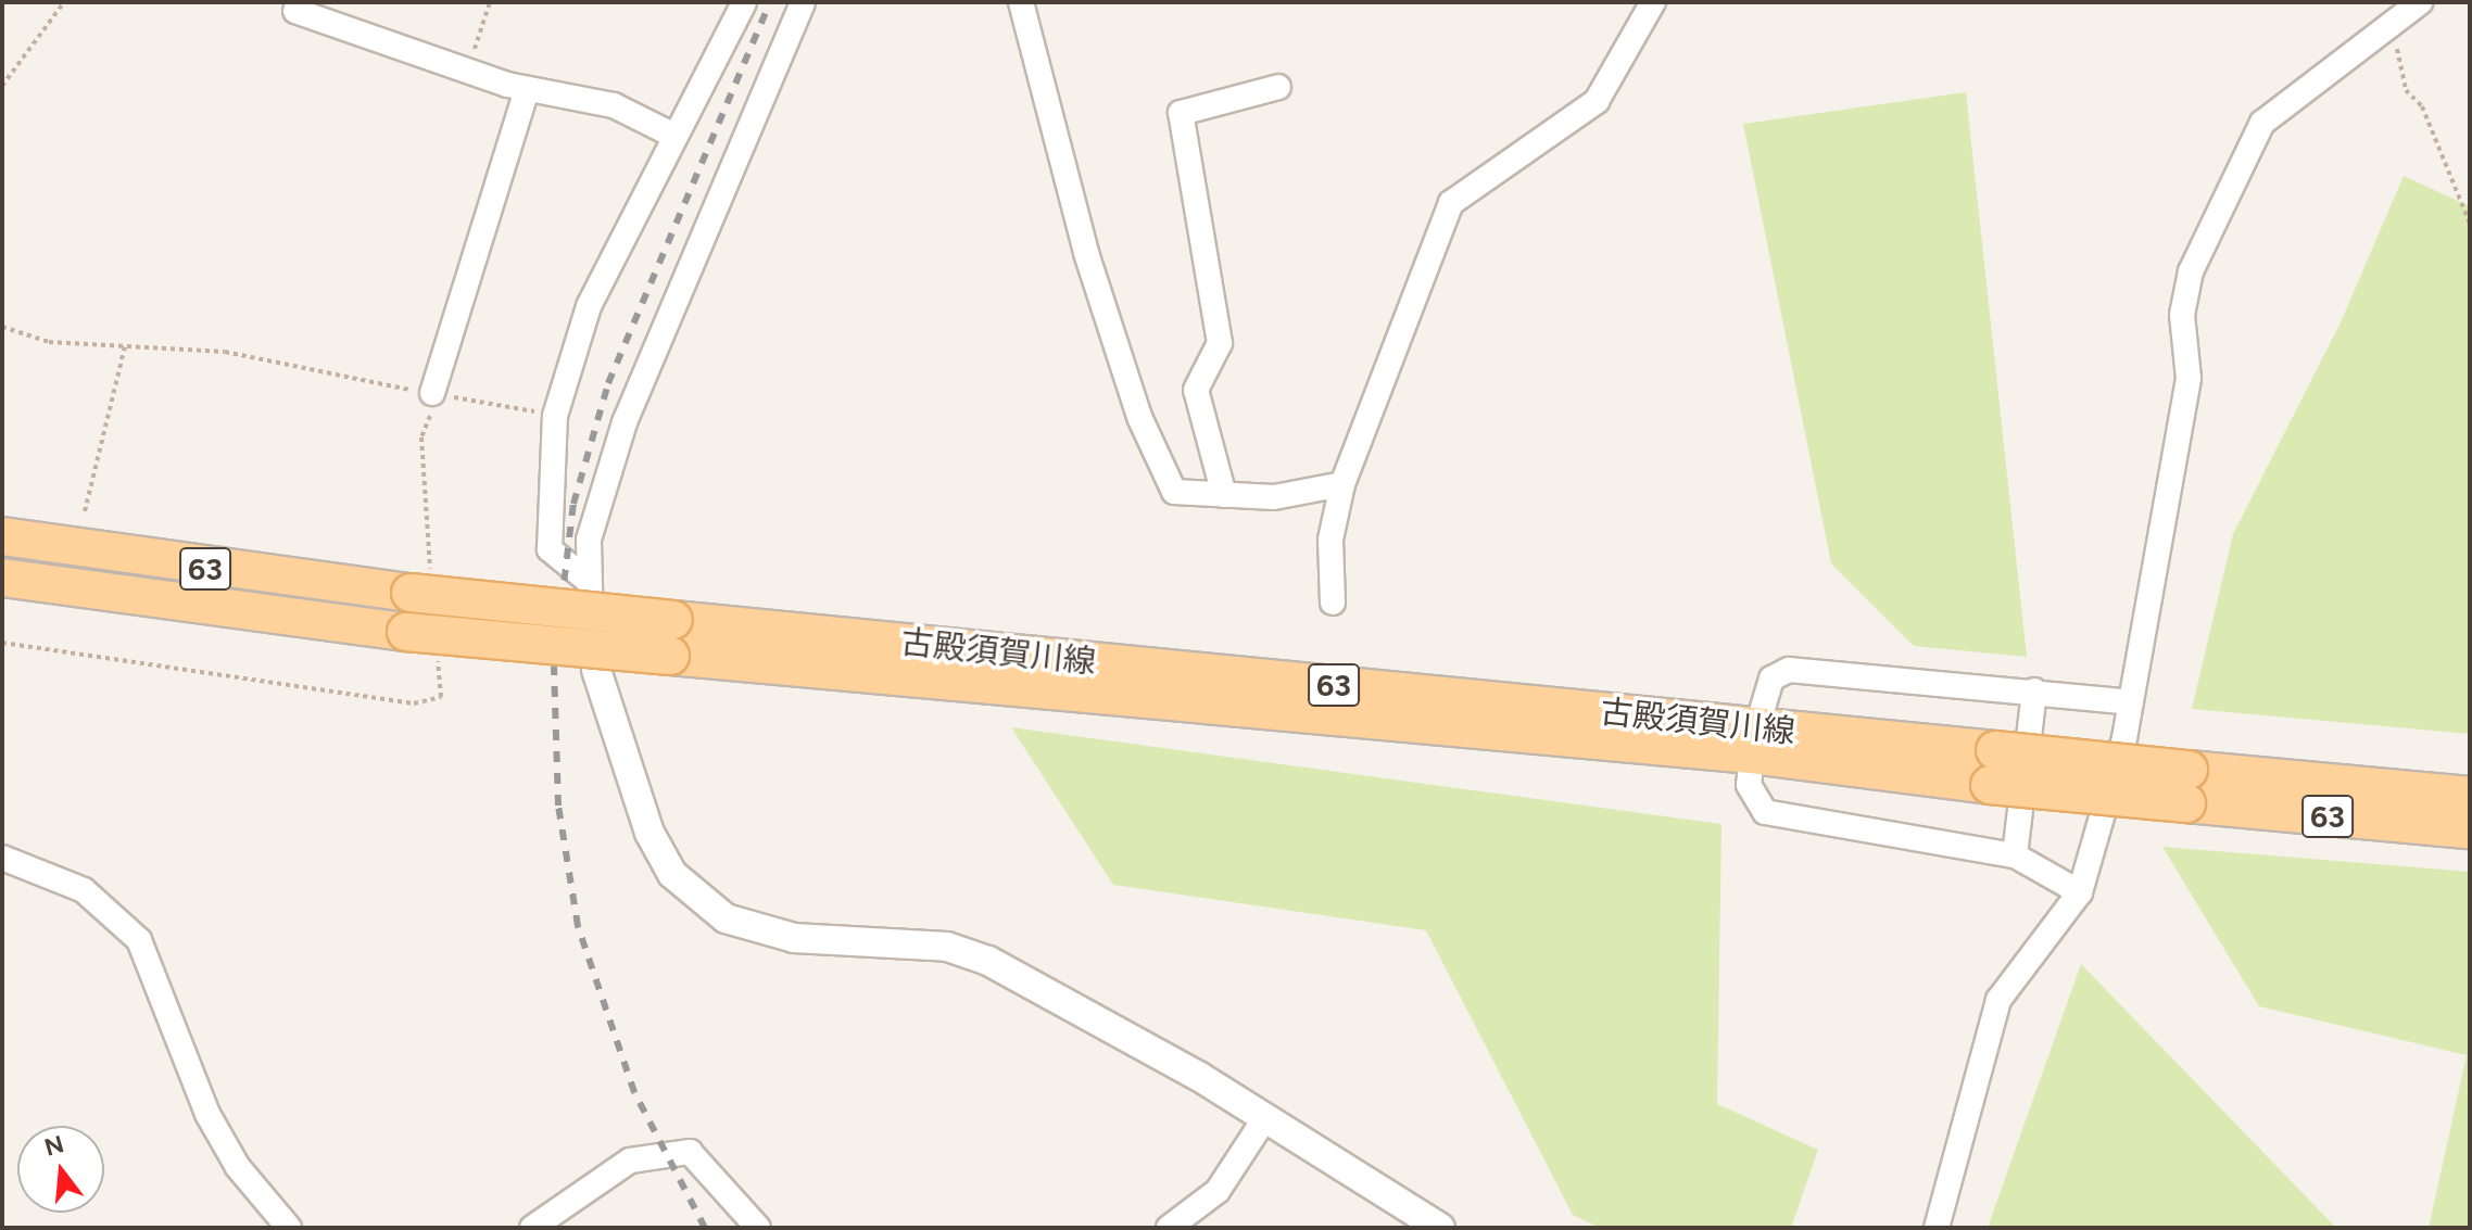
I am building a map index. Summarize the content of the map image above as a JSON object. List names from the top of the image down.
{
  "streets": {
    "main road": ["63", "古殿須賀川線"]
  },
  "crossings": [
    ["63", "古殿須賀川線"]
  ],
  "north": "top"
}
